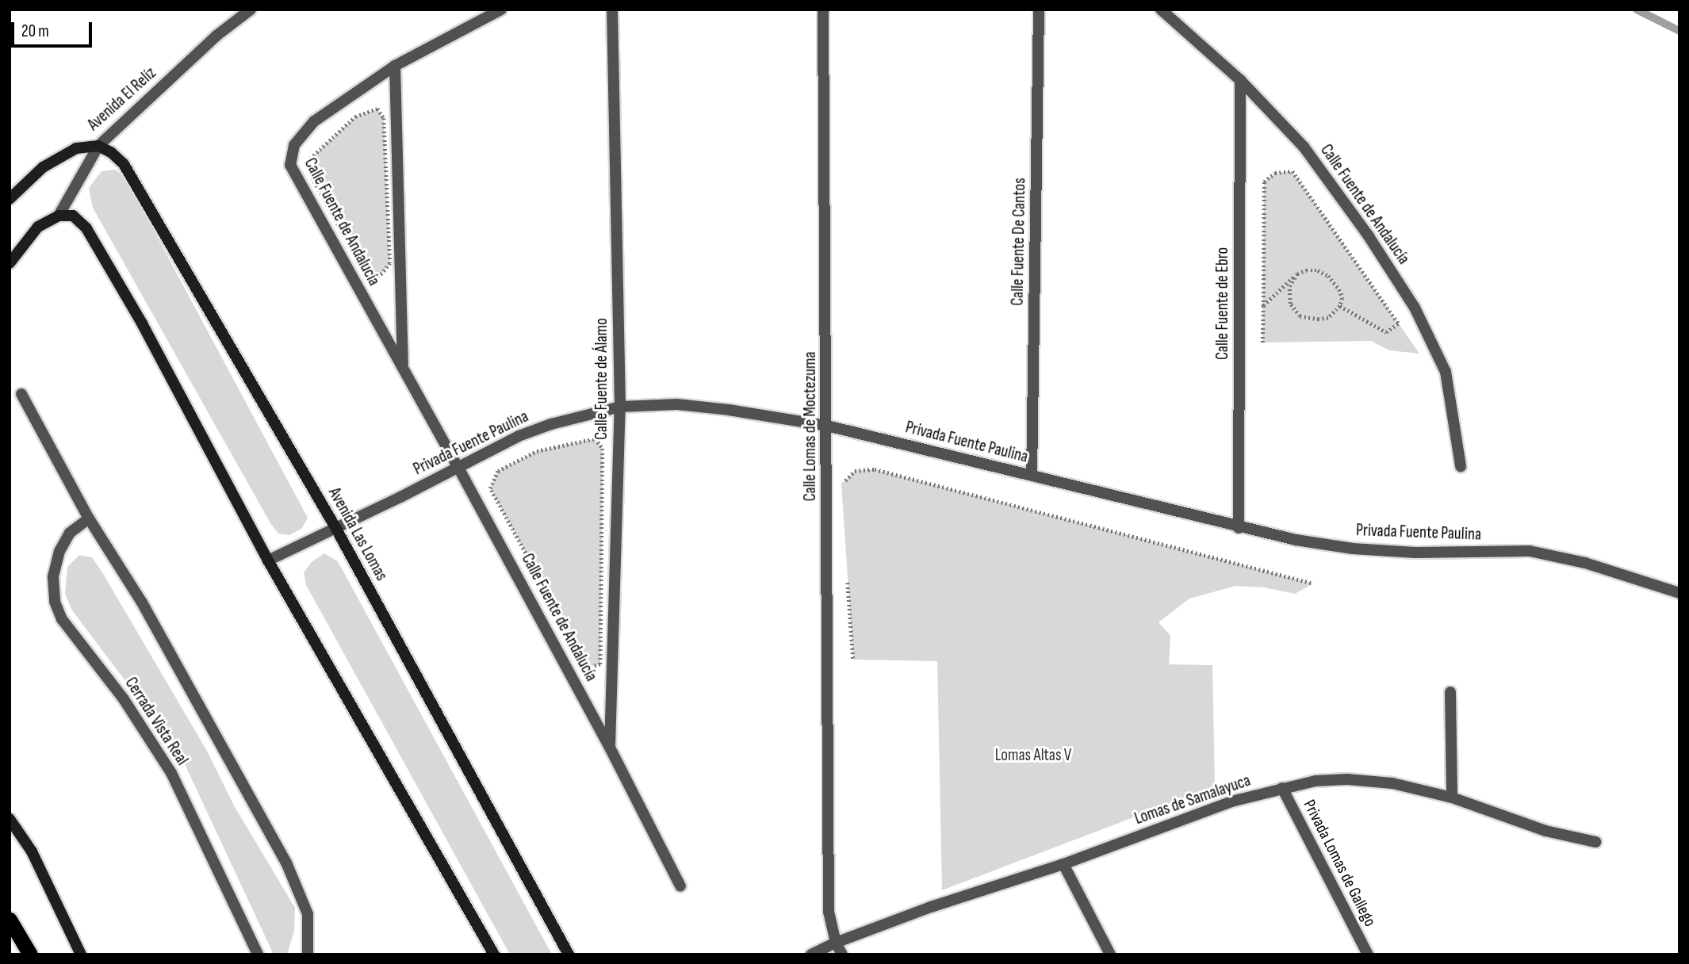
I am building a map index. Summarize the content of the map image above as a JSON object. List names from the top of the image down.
{
  "streets": {
    "main road": ["Avenida El Relíz", "Avenida Las Lomas"],
    "street": [
      "Calle Fuente de Andalucía",
      "Calle Fuente De Cantos",
      "Calle Fuente de Ebro",
      "Calle Fuente de Álamo",
      "Calle Lomas de Moctezuma",
      "Privada Fuente Paulina",
      "Cerrada Vista Real",
      "Lomas de Samalayuca",
      "Privada Lomas de Gallego"
    ]
  },
  "crossings": [
    ["Avenida El Relíz", "Avenida Las Lomas"],
    ["Calle Fuente de Andalucía", "Calle Fuente de Ebro"],
    ["Calle Fuente de Andalucía", "Calle Fuente de Álamo"],
    ["Calle Fuente de Andalucía", "Privada Fuente Paulina"],
    ["Calle Fuente De Cantos", "Privada Fuente Paulina"],
    ["Calle Fuente de Ebro", "Privada Fuente Paulina"],
    ["Calle Fuente de Álamo", "Privada Fuente Paulina"],
    ["Calle Lomas de Moctezuma", "Privada Fuente Paulina"],
    ["Calle Lomas de Moctezuma", "Lomas de Samalayuca"],
    ["Privada Fuente Paulina", "Avenida Las Lomas"],
    ["Lomas de Samalayuca", "Privada Lomas de Gallego"]
  ],
  "parks": ["Lomas Altas V"],
  "scale_bar": "20 m"
}
